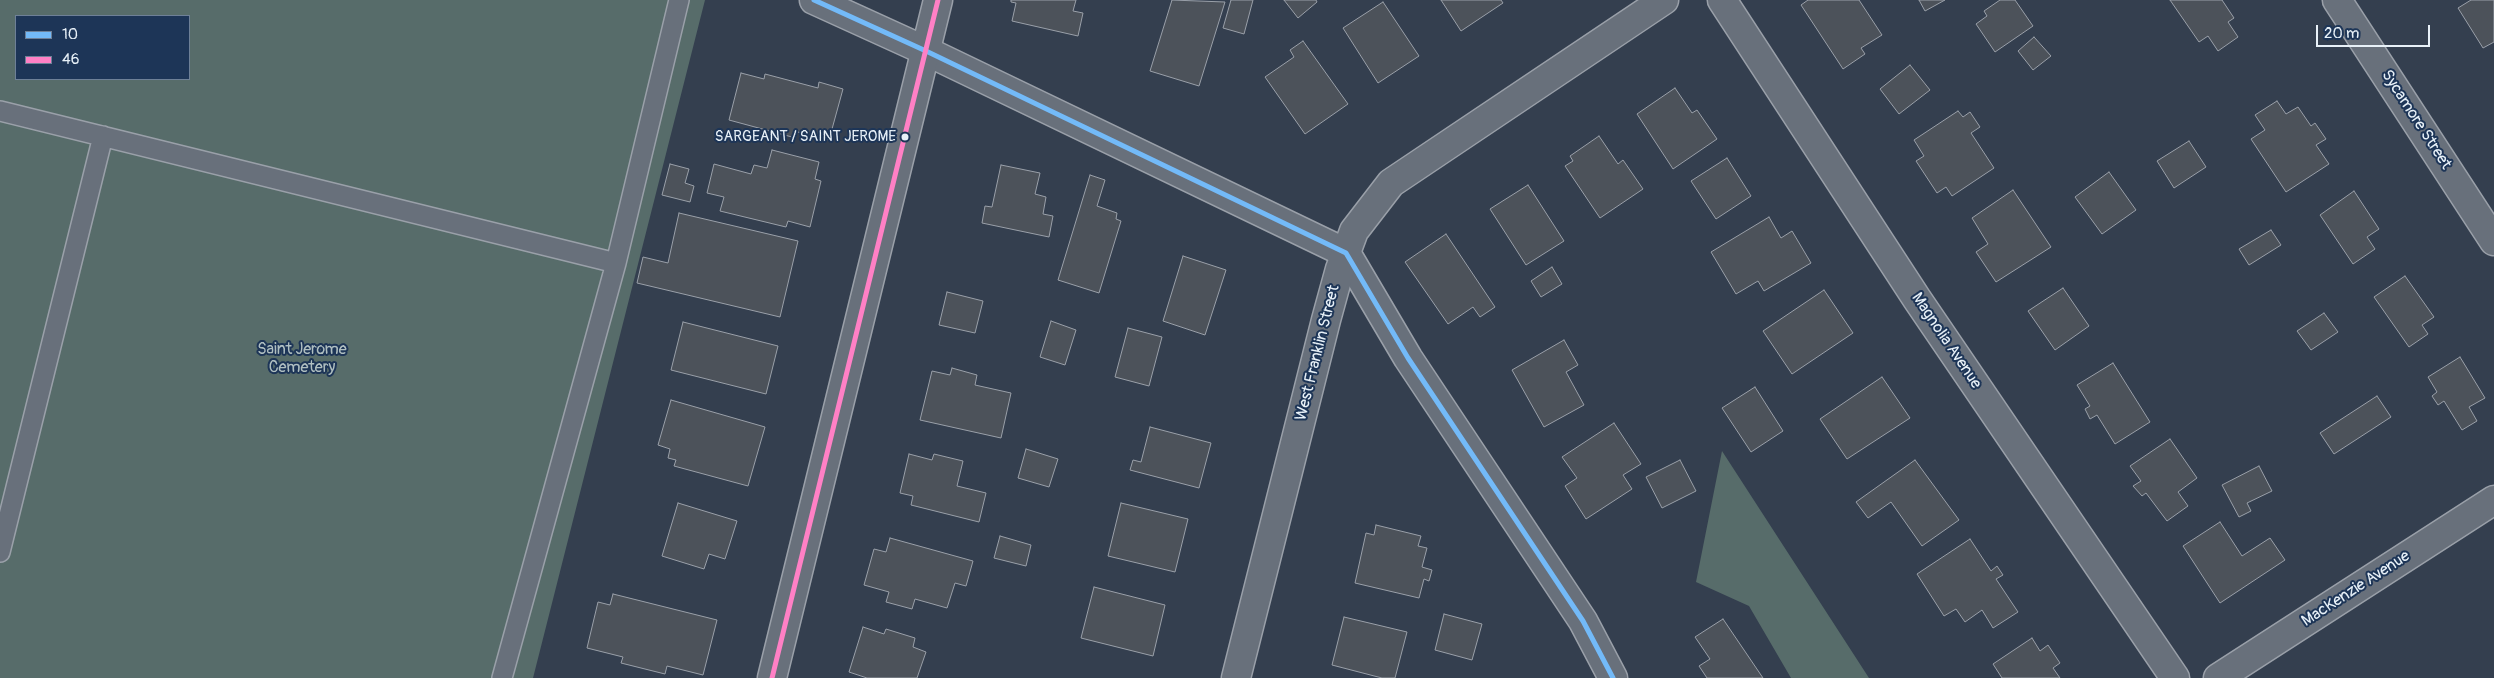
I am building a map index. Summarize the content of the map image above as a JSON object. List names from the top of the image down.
{
  "streets": {
    "street": [
      "Sycamore Street",
      "Magnolia Avenue",
      "West Franklin Street",
      "MacKenzie Avenue"
    ]
  },
  "parks": ["Saint Jerome Cemetery"],
  "places": ["SARGEANT / SAINT JEROME"],
  "lines": ["transit line 10", "transit line 46"],
  "legend": ["10", "46"],
  "scale_bar": "20 m"
}
